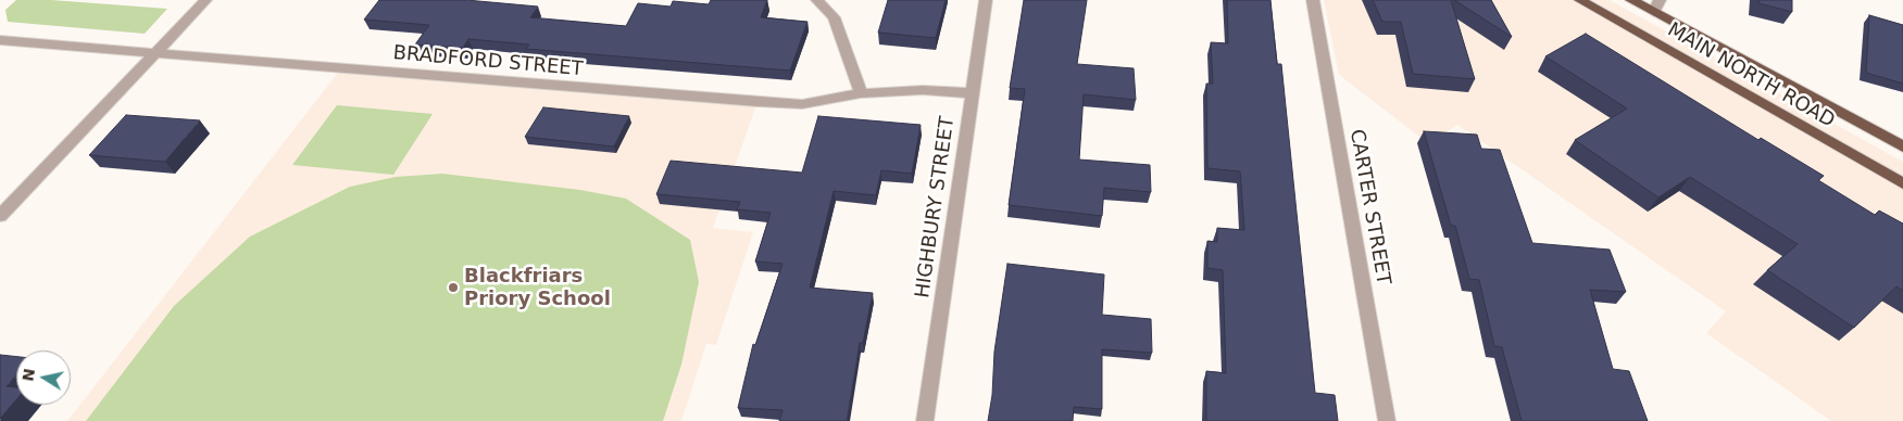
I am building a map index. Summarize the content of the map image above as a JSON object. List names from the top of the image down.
{
  "streets": {
    "highway": ["MAIN NORTH ROAD"],
    "street": ["BRADFORD STREET", "HIGHBURY STREET", "CARTER STREET"]
  },
  "crossings": [
    ["BRADFORD STREET", "HIGHBURY STREET"]
  ],
  "places": ["Blackfriars Priory School"],
  "north": "left"
}
